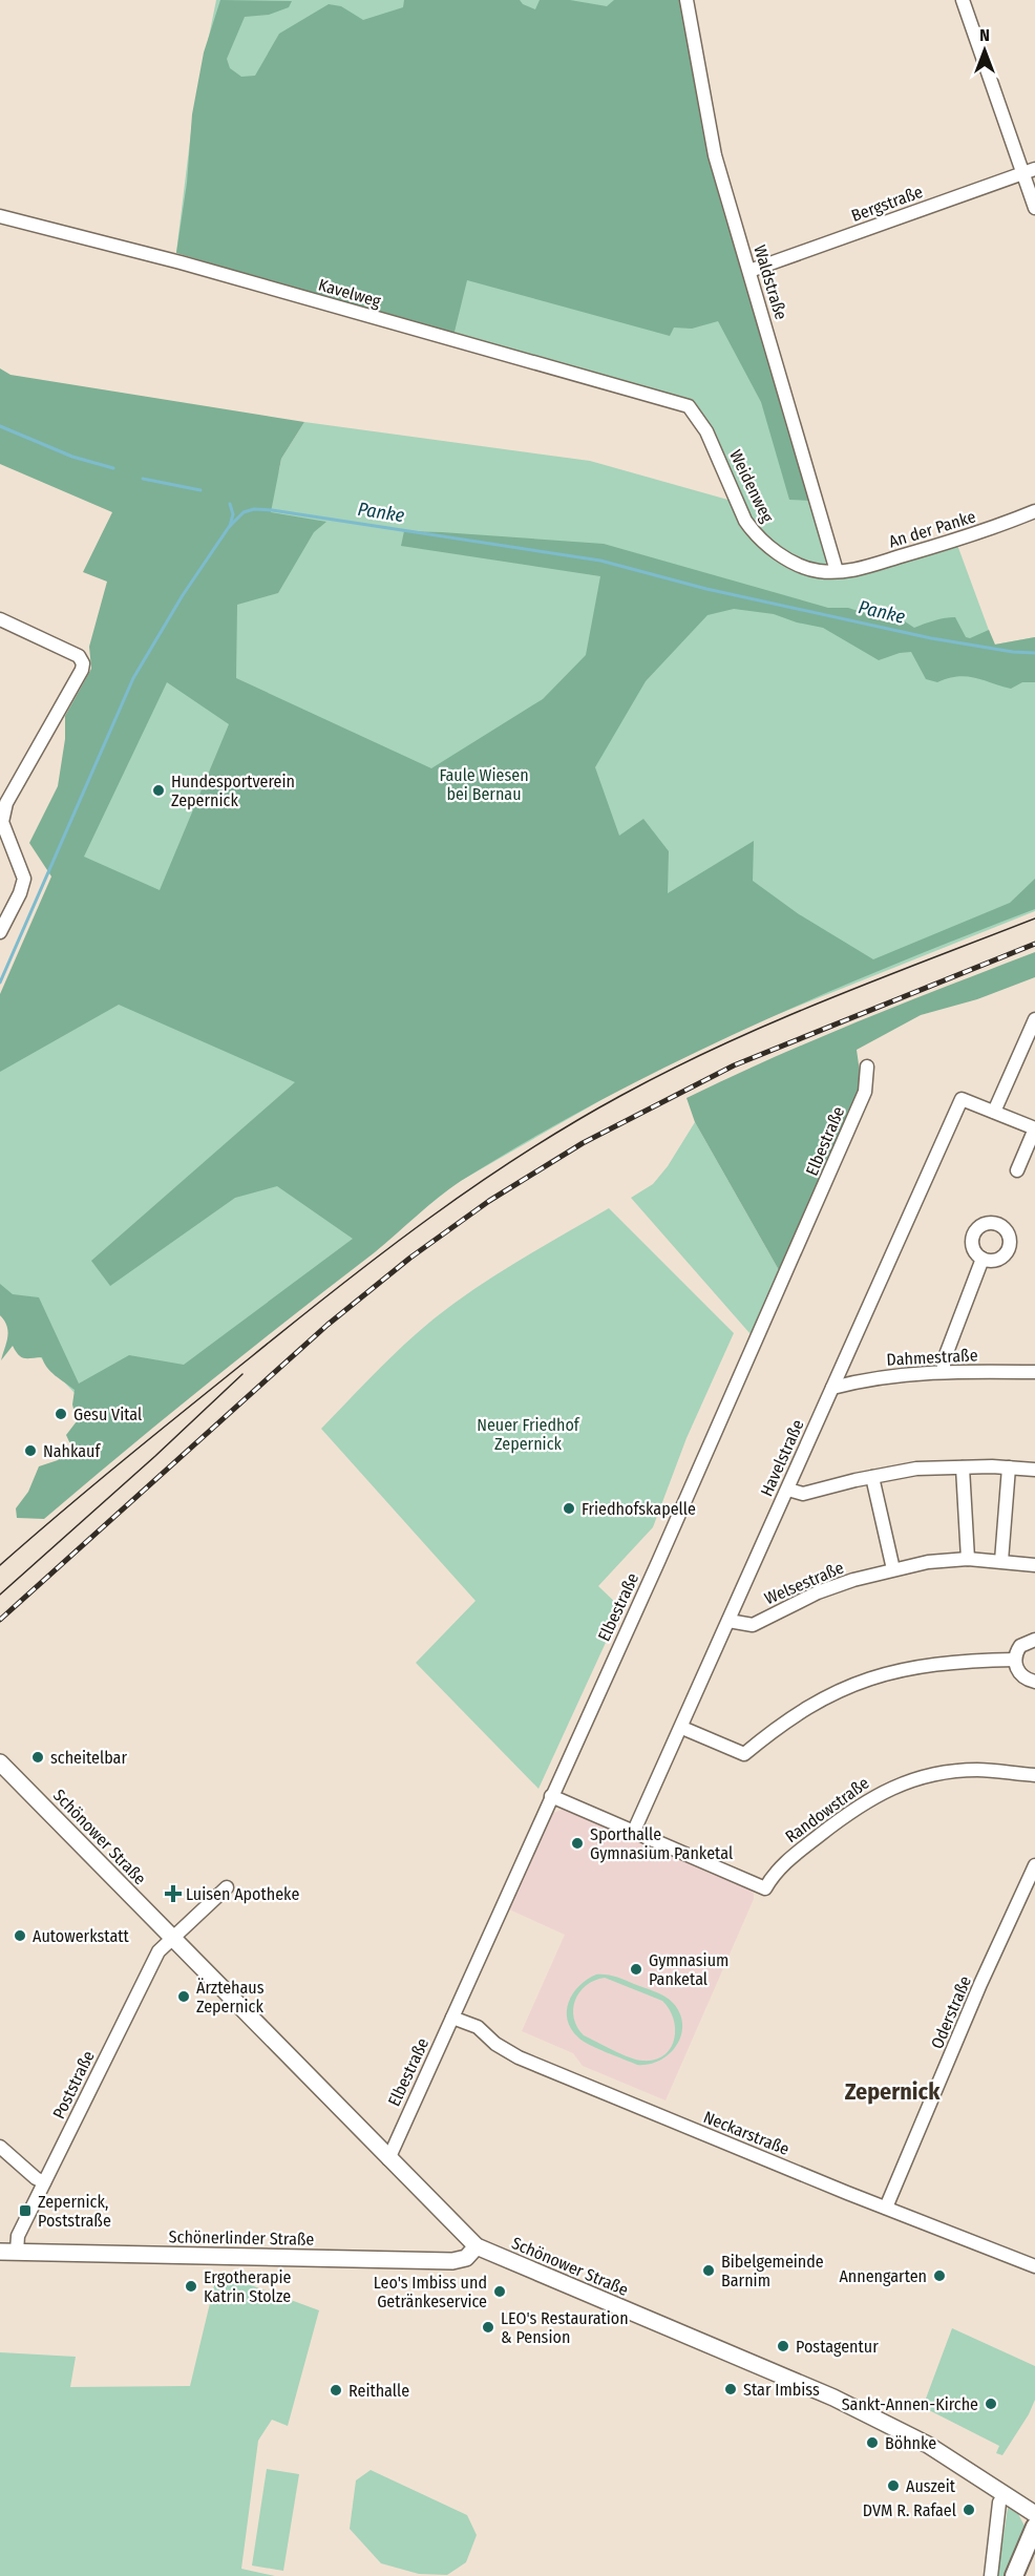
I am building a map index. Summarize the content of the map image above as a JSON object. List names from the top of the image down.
{
  "streets": {
    "street": [
      "Bergstraße",
      "Waldstraße",
      "Kavelweg",
      "Weidenweg",
      "An der Panke",
      "Elbestraße",
      "Dahmestraße",
      "Havelstraße",
      "Welsestraße",
      "Randowstraße",
      "Schönower Straße",
      "Oderstraße",
      "Poststraße",
      "Neckarstraße",
      "Schönerlinder Straße"
    ]
  },
  "crossings": [
    ["Bergstraße", "Waldstraße"],
    ["Waldstraße", "Weidenweg"],
    ["Waldstraße", "An der Panke"],
    ["Kavelweg", "Weidenweg"],
    ["Weidenweg", "An der Panke"],
    ["Elbestraße", "Schönower Straße"],
    ["Elbestraße", "Neckarstraße"],
    ["Dahmestraße", "Havelstraße"],
    ["Havelstraße", "Welsestraße"],
    ["Havelstraße", "Randowstraße"],
    ["Schönower Straße", "Poststraße"],
    ["Schönower Straße", "Schönerlinder Straße"],
    ["Oderstraße", "Neckarstraße"],
    ["Poststraße", "Schönerlinder Straße"]
  ],
  "districts": ["Zepernick"],
  "water": ["Panke"],
  "parks": ["Faule Wiesen bei Bernau", "Neuer Friedhof Zepernick"],
  "places": {
    "other": [
      "Hundesportverein Zepernick",
      "Gesu Vital",
      "Nahkauf",
      "Friedhofskapelle",
      "scheitelbar",
      "Sporthalle Gymnasium Panketal",
      "Autowerkstatt",
      "Gymnasium Panketal",
      "Ärztehaus Zepernick",
      "Bibelgemeinde Barnim",
      "Annengarten",
      "Ergotherapie Katrin Stolze",
      "Leo's Imbiss und Getränkeservice",
      "LEO's Restauration & Pension",
      "Postagentur",
      "Star Imbiss",
      "Reithalle",
      "Sankt-Annen-Kirche",
      "Böhnke",
      "Auszeit",
      "DVM R. Rafael"
    ],
    "health": ["Luisen Apotheke"],
    "transit": ["Zepernick, Poststraße"]
  },
  "north": "top"
}
